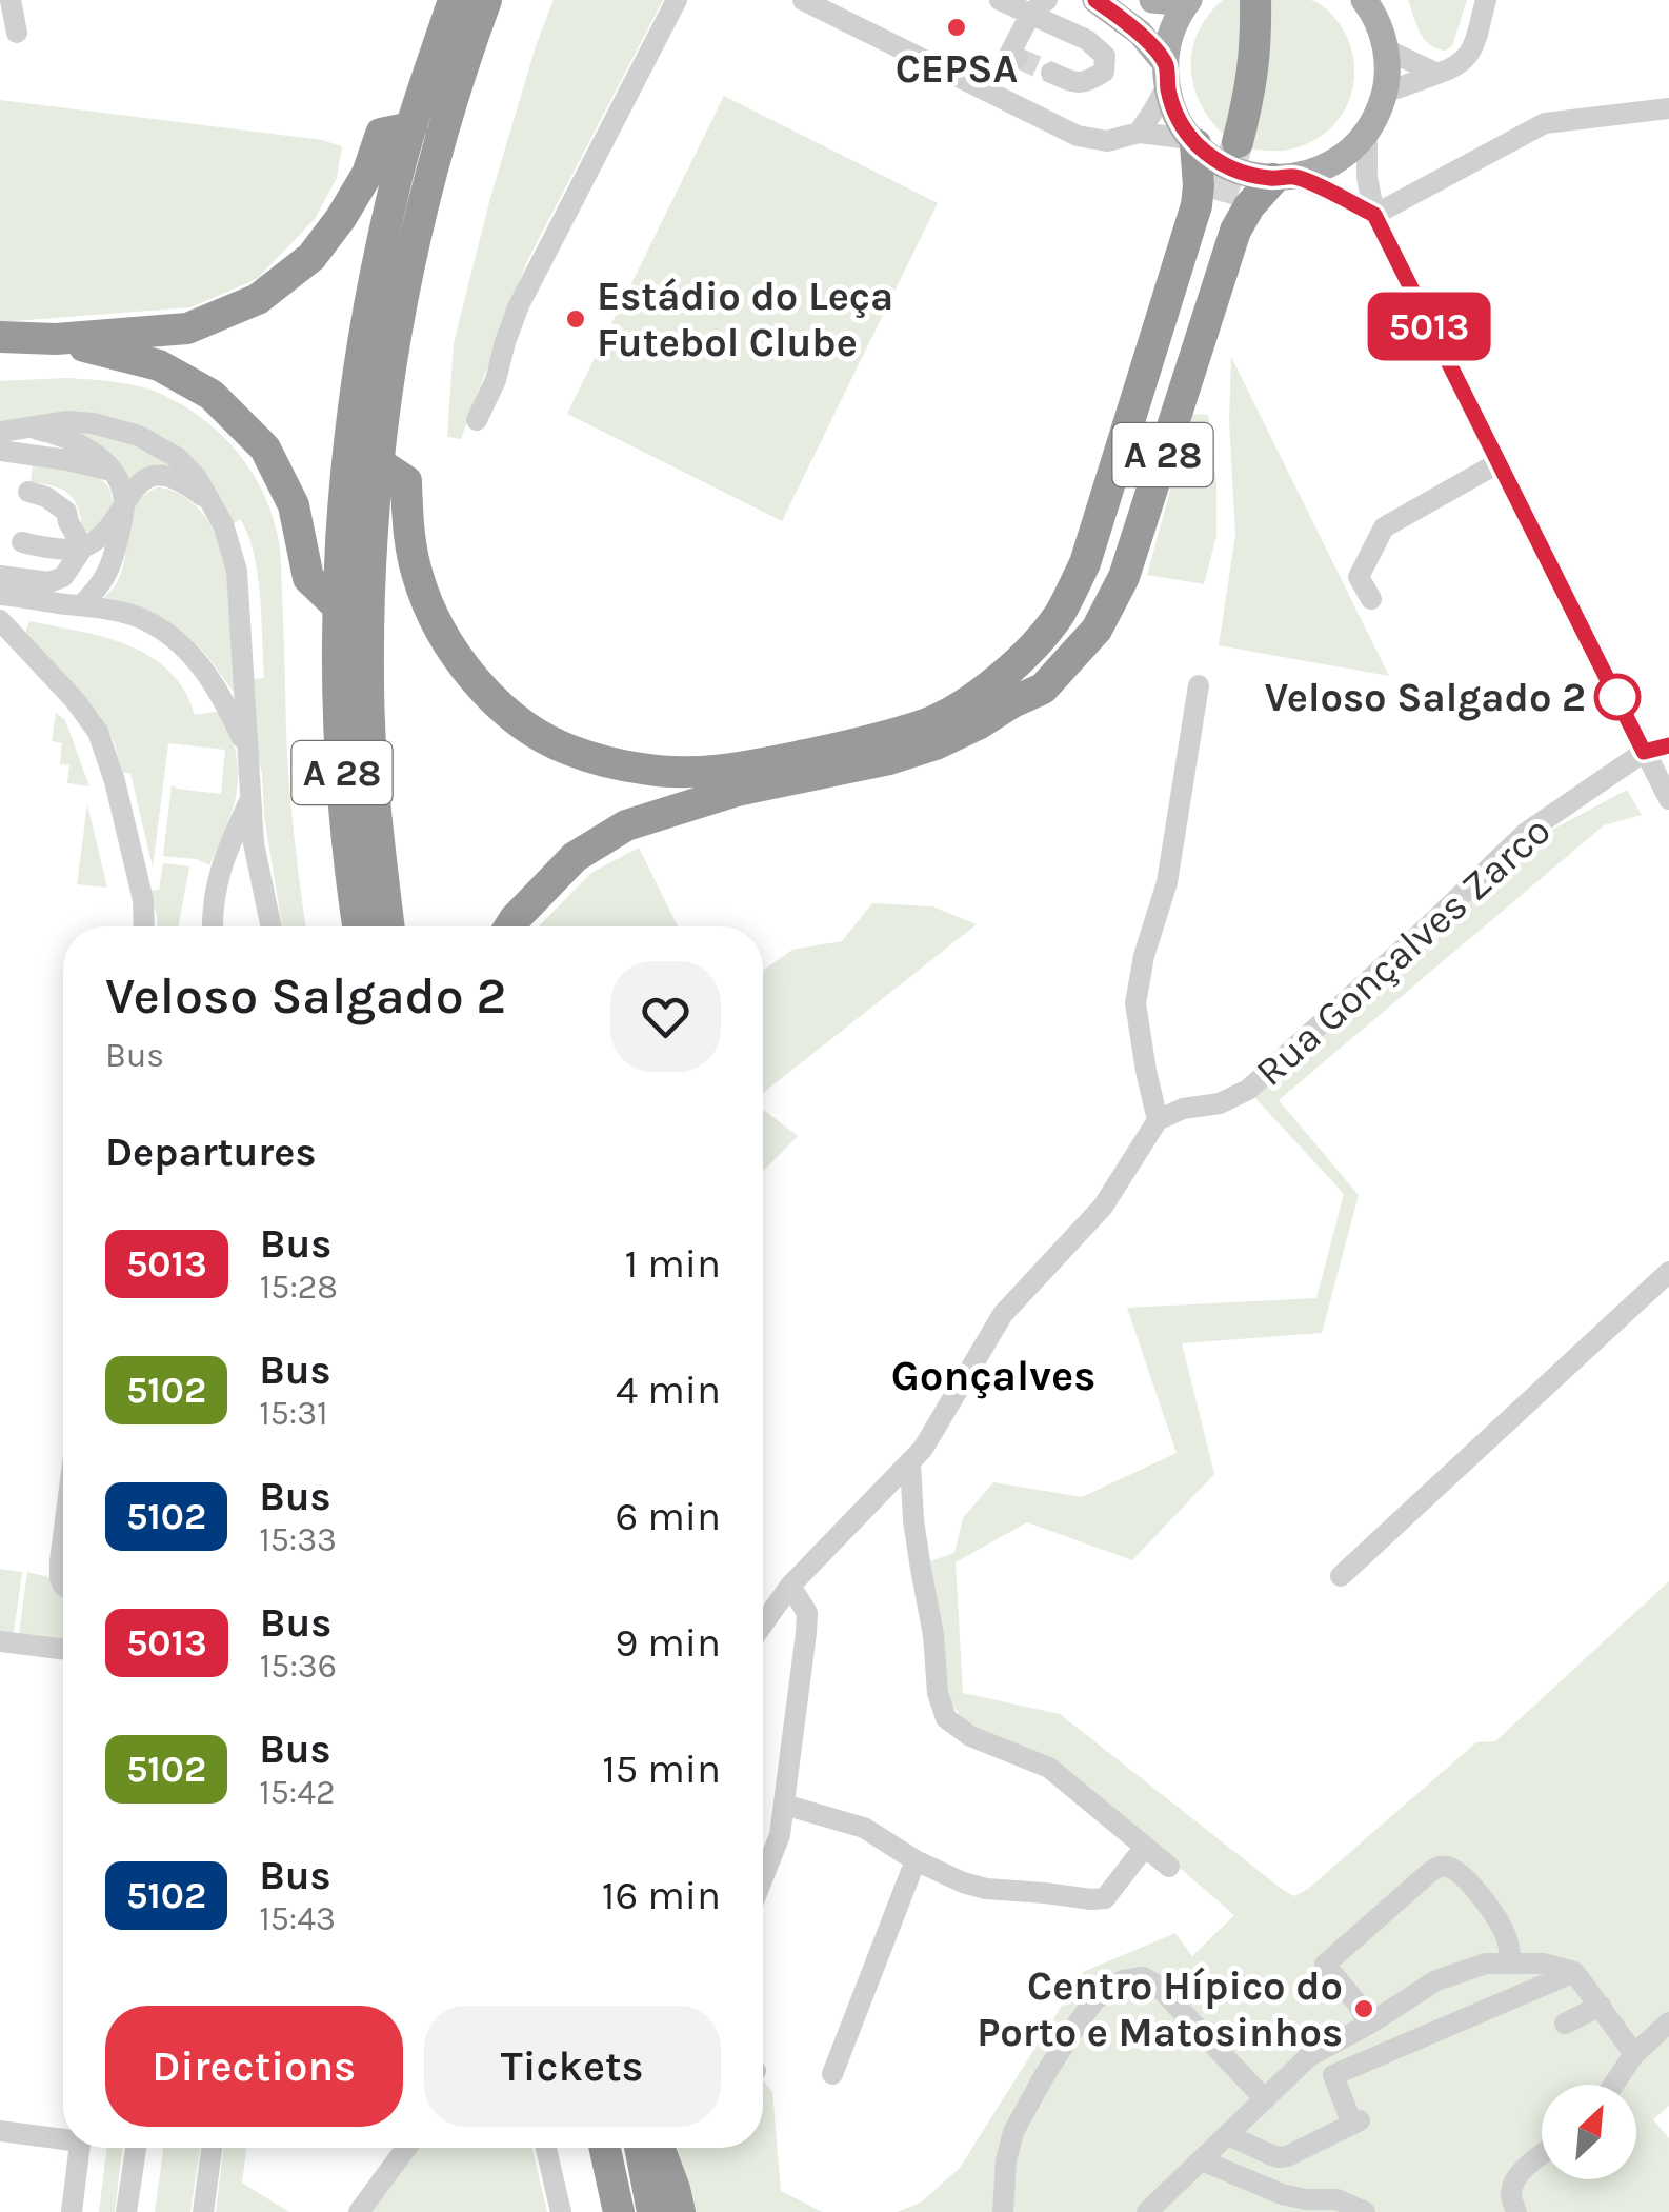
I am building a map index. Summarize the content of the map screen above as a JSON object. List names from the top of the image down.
{
  "streets": {
    "highway": ["A 28"],
    "street": ["Rua Gonçalves Zarco"]
  },
  "districts": ["Gonçalves"],
  "places": [
    "CEPSA",
    "Estádio do Leça Futebol Clube",
    "Veloso Salgado 2",
    "Centro Hípico do Porto e Matosinhos"
  ],
  "lines": ["bus line 5013"],
  "north": "top right",
  "page": {
    "on_map": "5013",
    "heading": [
      ["Veloso Salgado 2", "Bus"],
      "Departures"
    ],
    "list": [
      {
        "mark": "5013",
        "name": "Bus",
        "note": "15:28",
        "value": "1 min"
      },
      {
        "mark": "5102",
        "name": "Bus",
        "note": "15:31",
        "value": "4 min"
      },
      {
        "mark": "5102",
        "name": "Bus",
        "note": "15:33",
        "value": "6 min"
      },
      {
        "mark": "5013",
        "name": "Bus",
        "note": "15:36",
        "value": "9 min"
      },
      {
        "mark": "5102",
        "name": "Bus",
        "note": "15:42",
        "value": "15 min"
      },
      {
        "mark": "5102",
        "name": "Bus",
        "note": "15:43",
        "value": "16 min"
      }
    ],
    "buttons": ["Directions", "Tickets"]
  }
}
